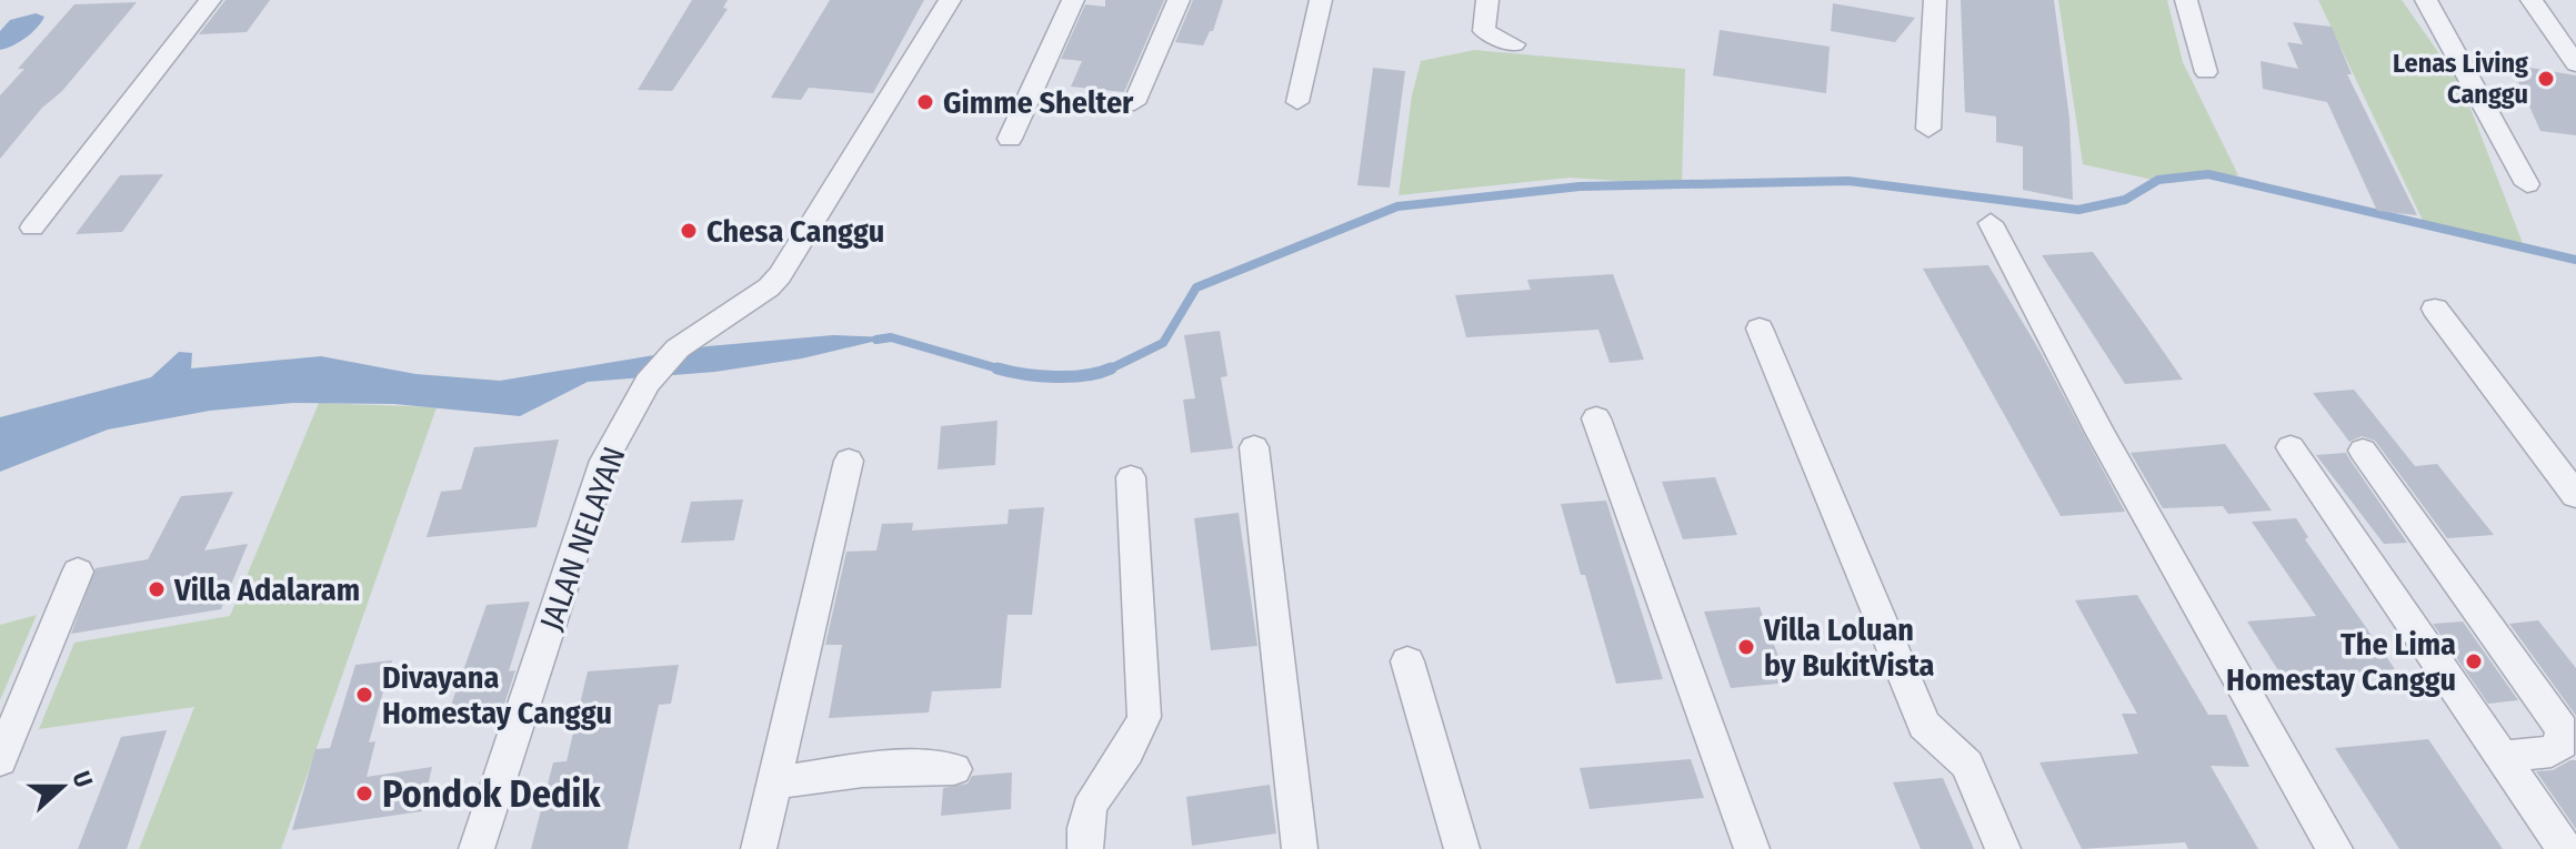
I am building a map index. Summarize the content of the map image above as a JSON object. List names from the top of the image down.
{
  "streets": {
    "street": ["JALAN NELAYAN"]
  },
  "places": [
    "Lenas Living Canggu",
    "Gimme Shelter",
    "Chesa Canggu",
    "Villa Adalaram",
    "Villa Loluan by BukitVista",
    "The Lima Homestay Canggu",
    "Divayana Homestay Canggu",
    "Pondok Dedik"
  ],
  "north": "right"
}
